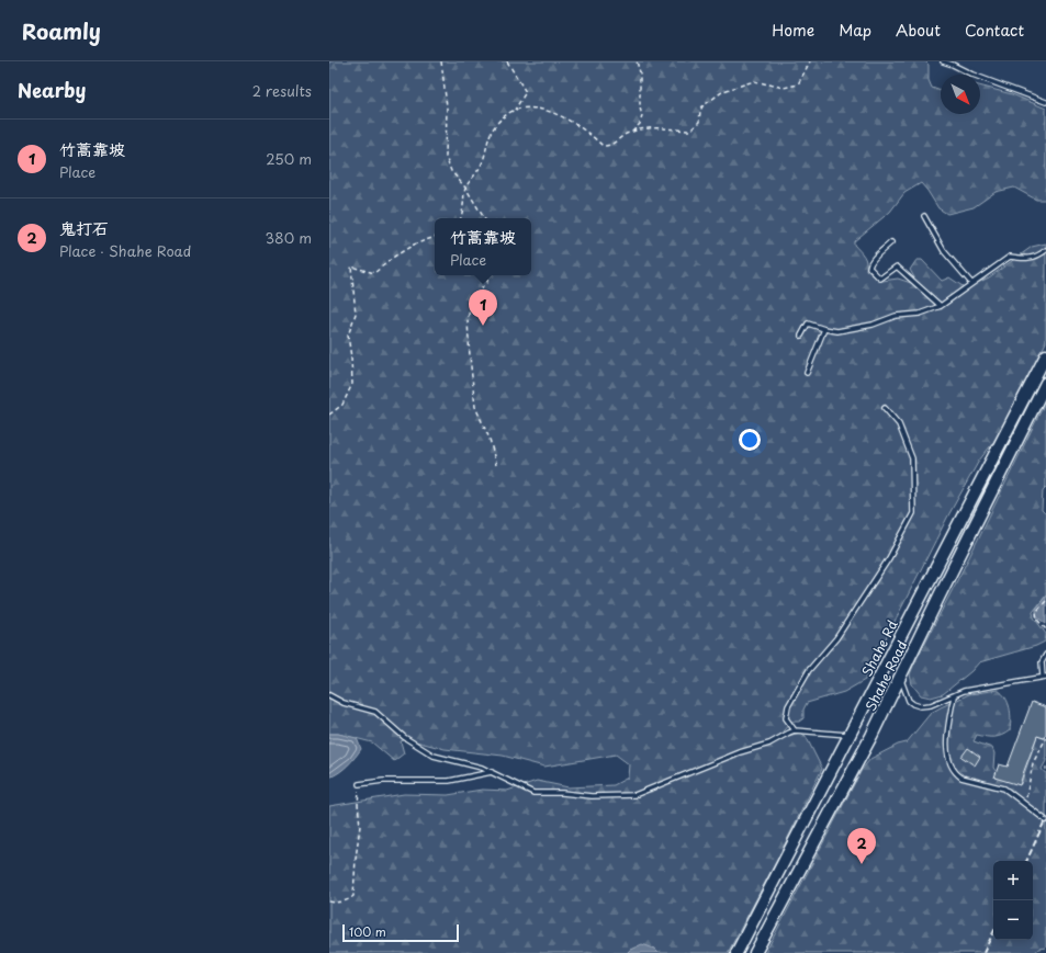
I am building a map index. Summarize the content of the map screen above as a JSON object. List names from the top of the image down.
{
  "streets": {
    "main road": ["Shahe Rd", "Shahe Road"]
  },
  "scale_bar": "100 m",
  "north": "bottom right",
  "page": {
    "header": "Roamly",
    "nav": [
      "Home",
      "Map",
      "About",
      "Contact"
    ],
    "heading": ["Nearby", "2 results"],
    "list": [
      {
        "mark": "1",
        "name": "竹蒿靠坡",
        "note": "Place",
        "value": "250 m"
      },
      {
        "mark": "2",
        "name": "鬼打石",
        "note": "Place · Shahe Road",
        "value": "380 m"
      }
    ],
    "popup": ["竹蒿靠坡", "Place"],
    "pins": ["1", "2"],
    "map_buttons": ["+", "−"],
    "scale": "100 m"
  }
}
